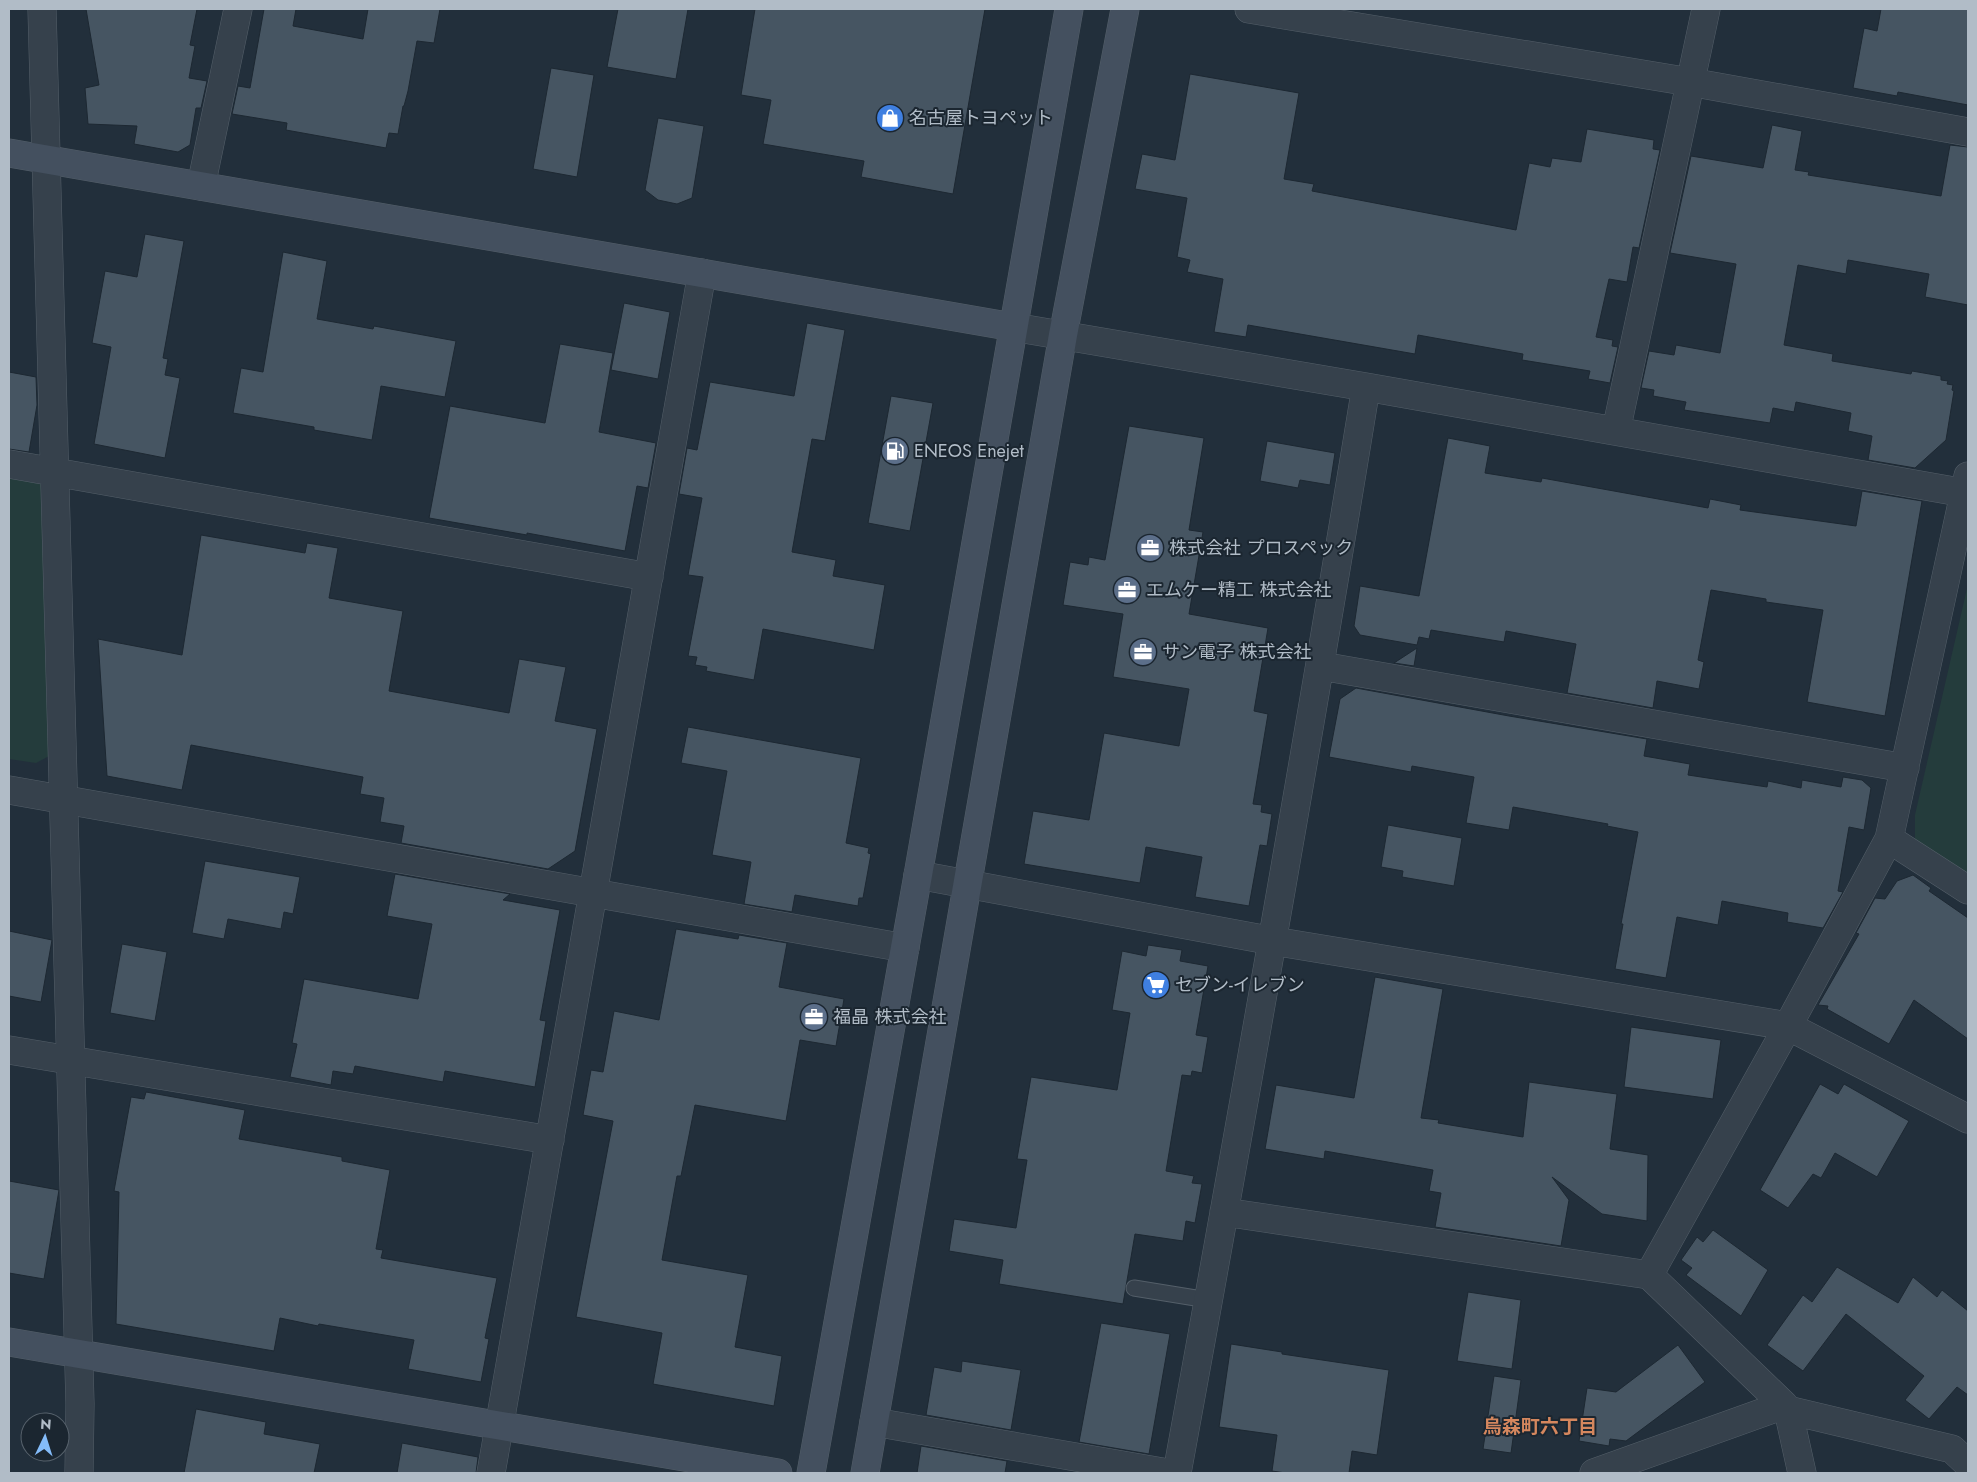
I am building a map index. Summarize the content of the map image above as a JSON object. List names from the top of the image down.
{
  "districts": ["烏森町六丁目"],
  "places": {
    "shop": ["名古屋トヨペット"],
    "fuel station": ["ENEOS Enejet"],
    "office": [
      "株式会社 プロスペック",
      "エムケー精工 株式会社",
      "サン電子 株式会社",
      "福晶 株式会社"
    ],
    "supermarket": ["セブン-イレブン"]
  },
  "north": "top"
}
